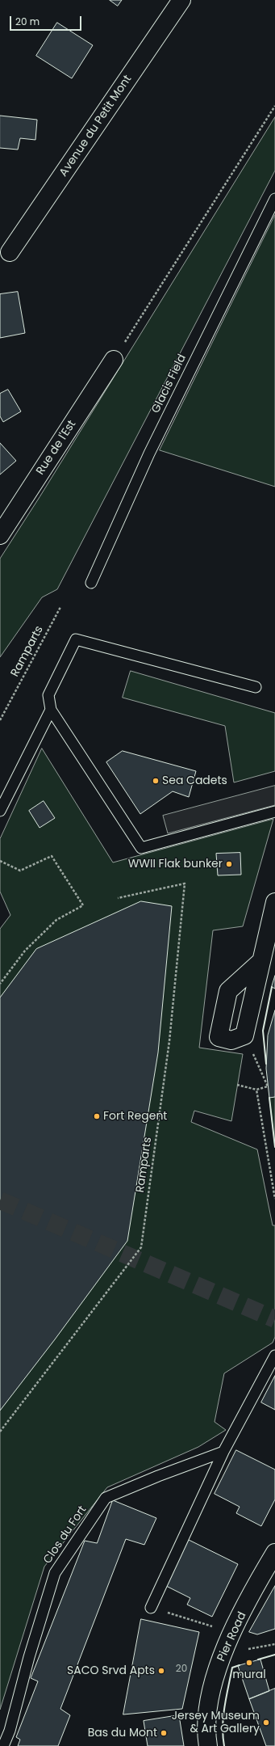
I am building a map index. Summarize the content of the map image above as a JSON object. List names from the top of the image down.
{
  "streets": {
    "street": ["Avenue du Petit Mont", "Rue de l'Est", "Pier Road"],
    "lane": ["Glacis Field", "Clos du Fort"],
    "path": ["Ramparts"]
  },
  "places": [
    "Sea Cadets",
    "WWII Flak bunker",
    "Fort Regent",
    "mural",
    "SACO Srvd Apts",
    "Jersey Museum & Art Gallery",
    "Bas du Mont"
  ],
  "house_numbers": ["20"],
  "scale_bar": "20 m"
}
